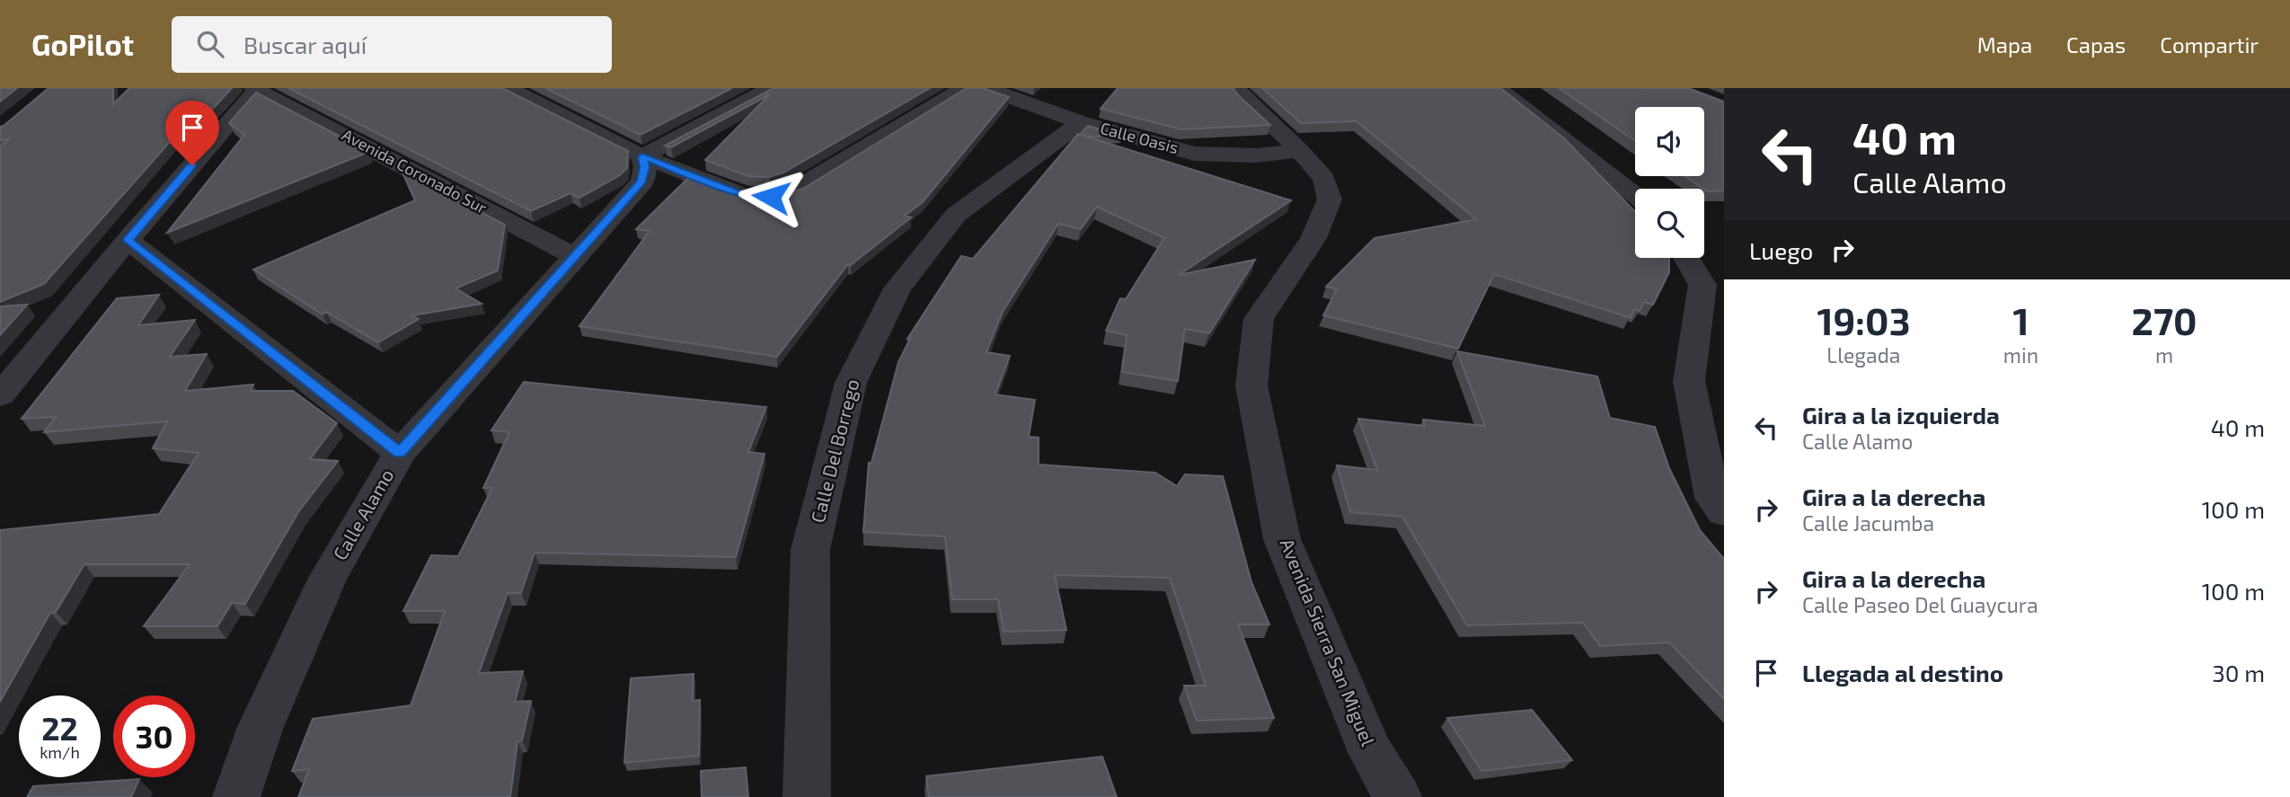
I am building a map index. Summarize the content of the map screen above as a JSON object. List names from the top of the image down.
{
  "streets": {
    "street": [
      "Calle Oasis",
      "Avenida Coronado Sur",
      "Calle Del Borrego",
      "Calle Alamo",
      "Avenida Sierra San Miguel"
    ]
  },
  "crossings": [
    ["Calle Oasis", "Calle Del Borrego"],
    ["Calle Oasis", "Avenida Sierra San Miguel"],
    ["Avenida Coronado Sur", "Calle Alamo"]
  ],
  "page": {
    "header": "GoPilot",
    "search": "Buscar aquí",
    "nav": ["Mapa", "Capas", "Compartir"],
    "turn": ["40 m", "Calle Alamo"],
    "then": "Luego",
    "eta": [
      "19:03",
      "Llegada",
      "1",
      "min",
      "270",
      "m"
    ],
    "list": [
      {
        "name": "Gira a la izquierda",
        "note": "Calle Alamo",
        "value": "40 m"
      },
      {
        "name": "Gira a la derecha",
        "note": "Calle Jacumba",
        "value": "100 m"
      },
      {
        "name": "Gira a la derecha",
        "note": "Calle Paseo Del Guaycura",
        "value": "100 m"
      },
      {
        "name": "Llegada al destino",
        "value": "30 m"
      }
    ],
    "speed": "22 km/h",
    "limit": "30"
  }
}
